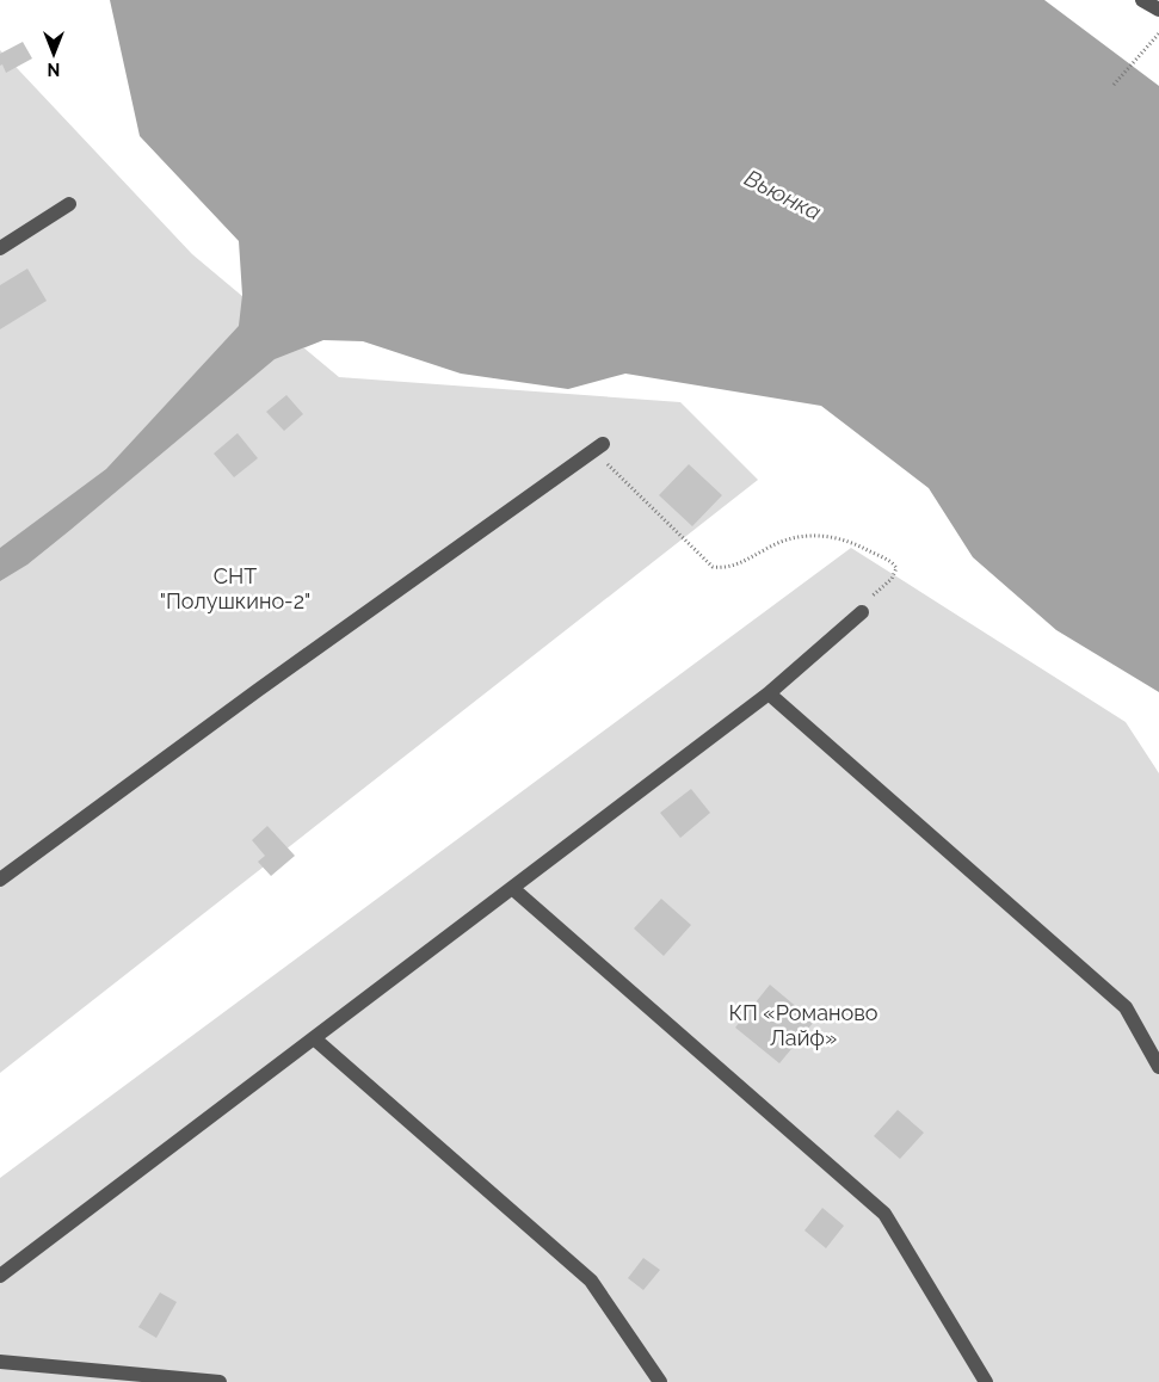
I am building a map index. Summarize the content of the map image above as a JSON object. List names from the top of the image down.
{
  "water": ["Вьюнка"],
  "parks": ["СНТ \"Полушкино-2\"", "КП «Романово Лайф»"],
  "north": "bottom"
}
